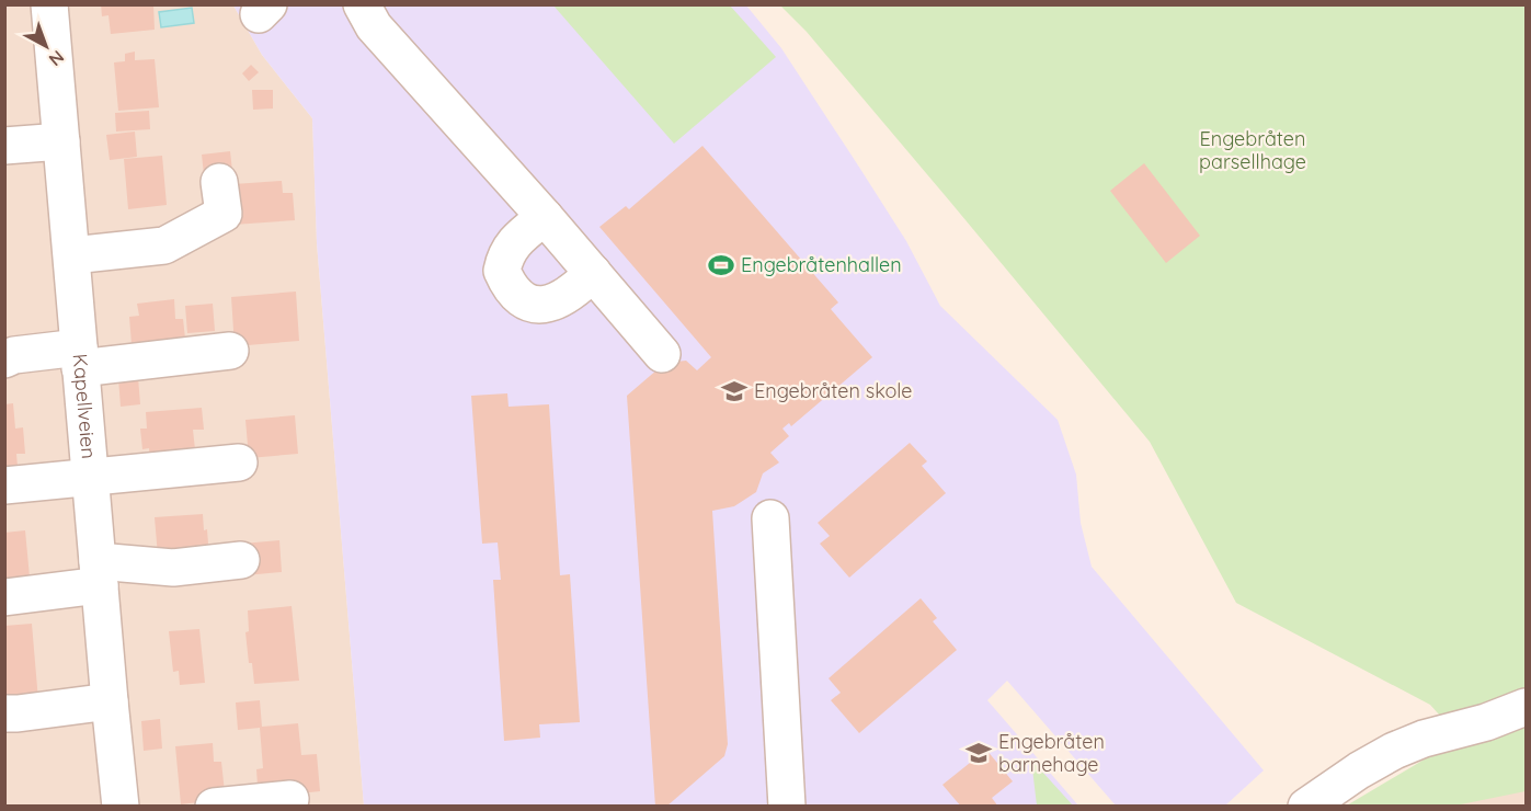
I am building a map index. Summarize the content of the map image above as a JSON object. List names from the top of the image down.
{
  "streets": {
    "street": ["Kapellveien"]
  },
  "parks": ["Engebråten parsellhage"],
  "places": {
    "sports": ["Engebråtenhallen"],
    "school or university": ["Engebråten skole", "Engebråten barnehage"]
  },
  "north": "bottom right"
}
